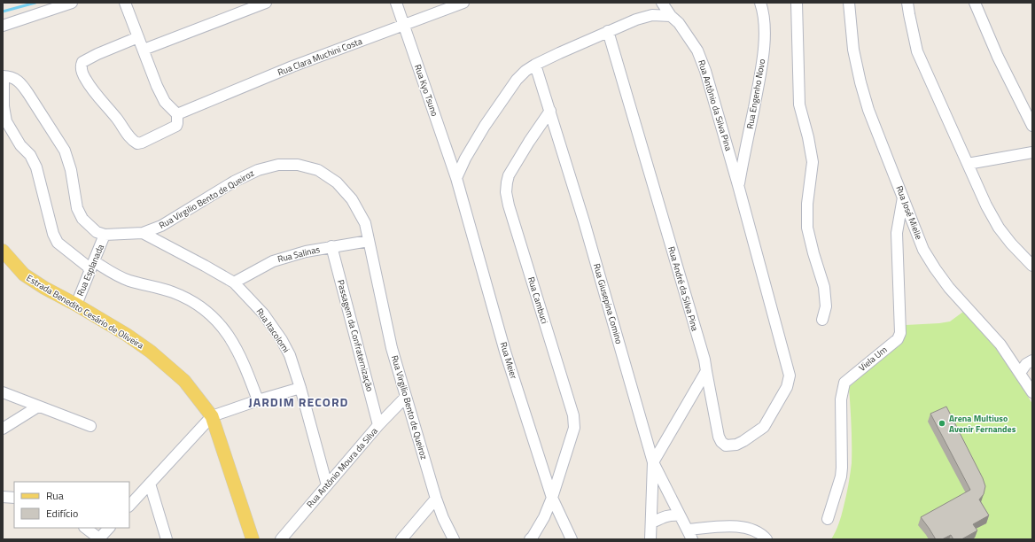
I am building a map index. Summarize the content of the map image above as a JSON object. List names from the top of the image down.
{
  "streets": {
    "main road": ["Estrada Benedito Cesário de Oliveira"],
    "street": [
      "Rua Clara Muchini Costa",
      "Rua Kyo Tsuno",
      "Rua Engenho Novo",
      "Rua Antônio da Silva Pina",
      "Rua Virgilio Bento de Queiroz",
      "Rua José Mielle",
      "Rua Salinas",
      "Rua Esplanada",
      "Rua André da Silva Pina",
      "Rua Cambuci",
      "Rua Giusepina Comino",
      "Rua Itacolomi",
      "Passagem da Confraternização",
      "Viela Um",
      "Rua Meier",
      "Rua Antônio Moura da Silva"
    ]
  },
  "crossings": [
    ["Rua Clara Muchini Costa", "Rua Kyo Tsuno"],
    ["Rua Kyo Tsuno", "Rua Meier"],
    ["Rua Engenho Novo", "Rua Antônio da Silva Pina"],
    ["Rua Antônio da Silva Pina", "Rua André da Silva Pina"],
    ["Rua Virgilio Bento de Queiroz", "Rua Salinas"],
    ["Rua Virgilio Bento de Queiroz", "Rua Esplanada"],
    ["Rua Virgilio Bento de Queiroz", "Rua Itacolomi"],
    ["Rua Virgilio Bento de Queiroz", "Rua Antônio Moura da Silva"],
    ["Rua José Mielle", "Viela Um"],
    ["Rua Salinas", "Rua Itacolomi"],
    ["Rua Salinas", "Passagem da Confraternização"],
    ["Rua Esplanada", "Estrada Benedito Cesário de Oliveira"],
    ["Rua Cambuci", "Rua Giusepina Comino"],
    ["Rua Cambuci", "Rua Meier"],
    ["Rua Itacolomi", "Rua Antônio Moura da Silva"],
    ["Passagem da Confraternização", "Rua Antônio Moura da Silva"]
  ],
  "districts": ["JARDIM RECORD"],
  "places": ["Arena Multiuso Avenir Fernandes"],
  "legend": ["Rua", "Edifício"]
}
